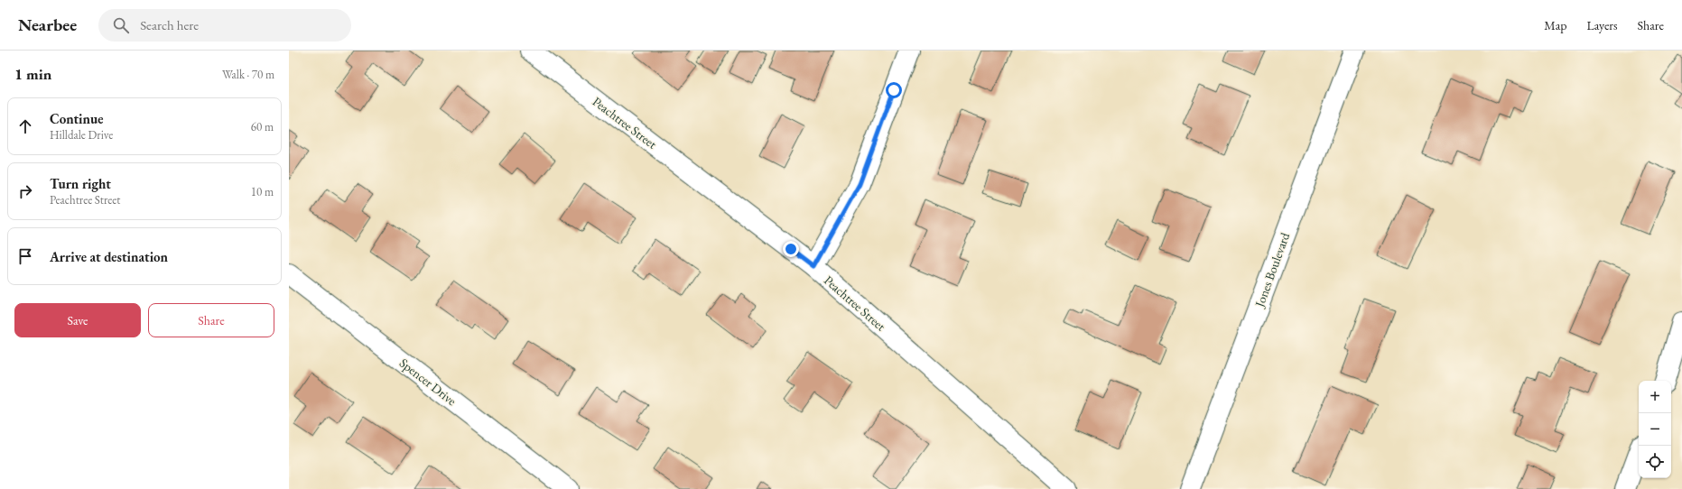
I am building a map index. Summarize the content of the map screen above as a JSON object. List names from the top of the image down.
{
  "streets": {
    "street": ["Peachtree Street", "Jones Boulevard", "Spencer Drive"]
  },
  "page": {
    "header": "Nearbee",
    "search": "Search here",
    "nav": ["Map", "Layers", "Share"],
    "heading": ["1 min", "Walk · 70 m"],
    "list": [
      ["Continue", "Hilldale Drive", "60 m"],
      ["Turn right", "Peachtree Street", "10 m"],
      "Arrive at destination"
    ],
    "buttons": ["Save", "Share"],
    "map_buttons": ["+", "−"]
  }
}
